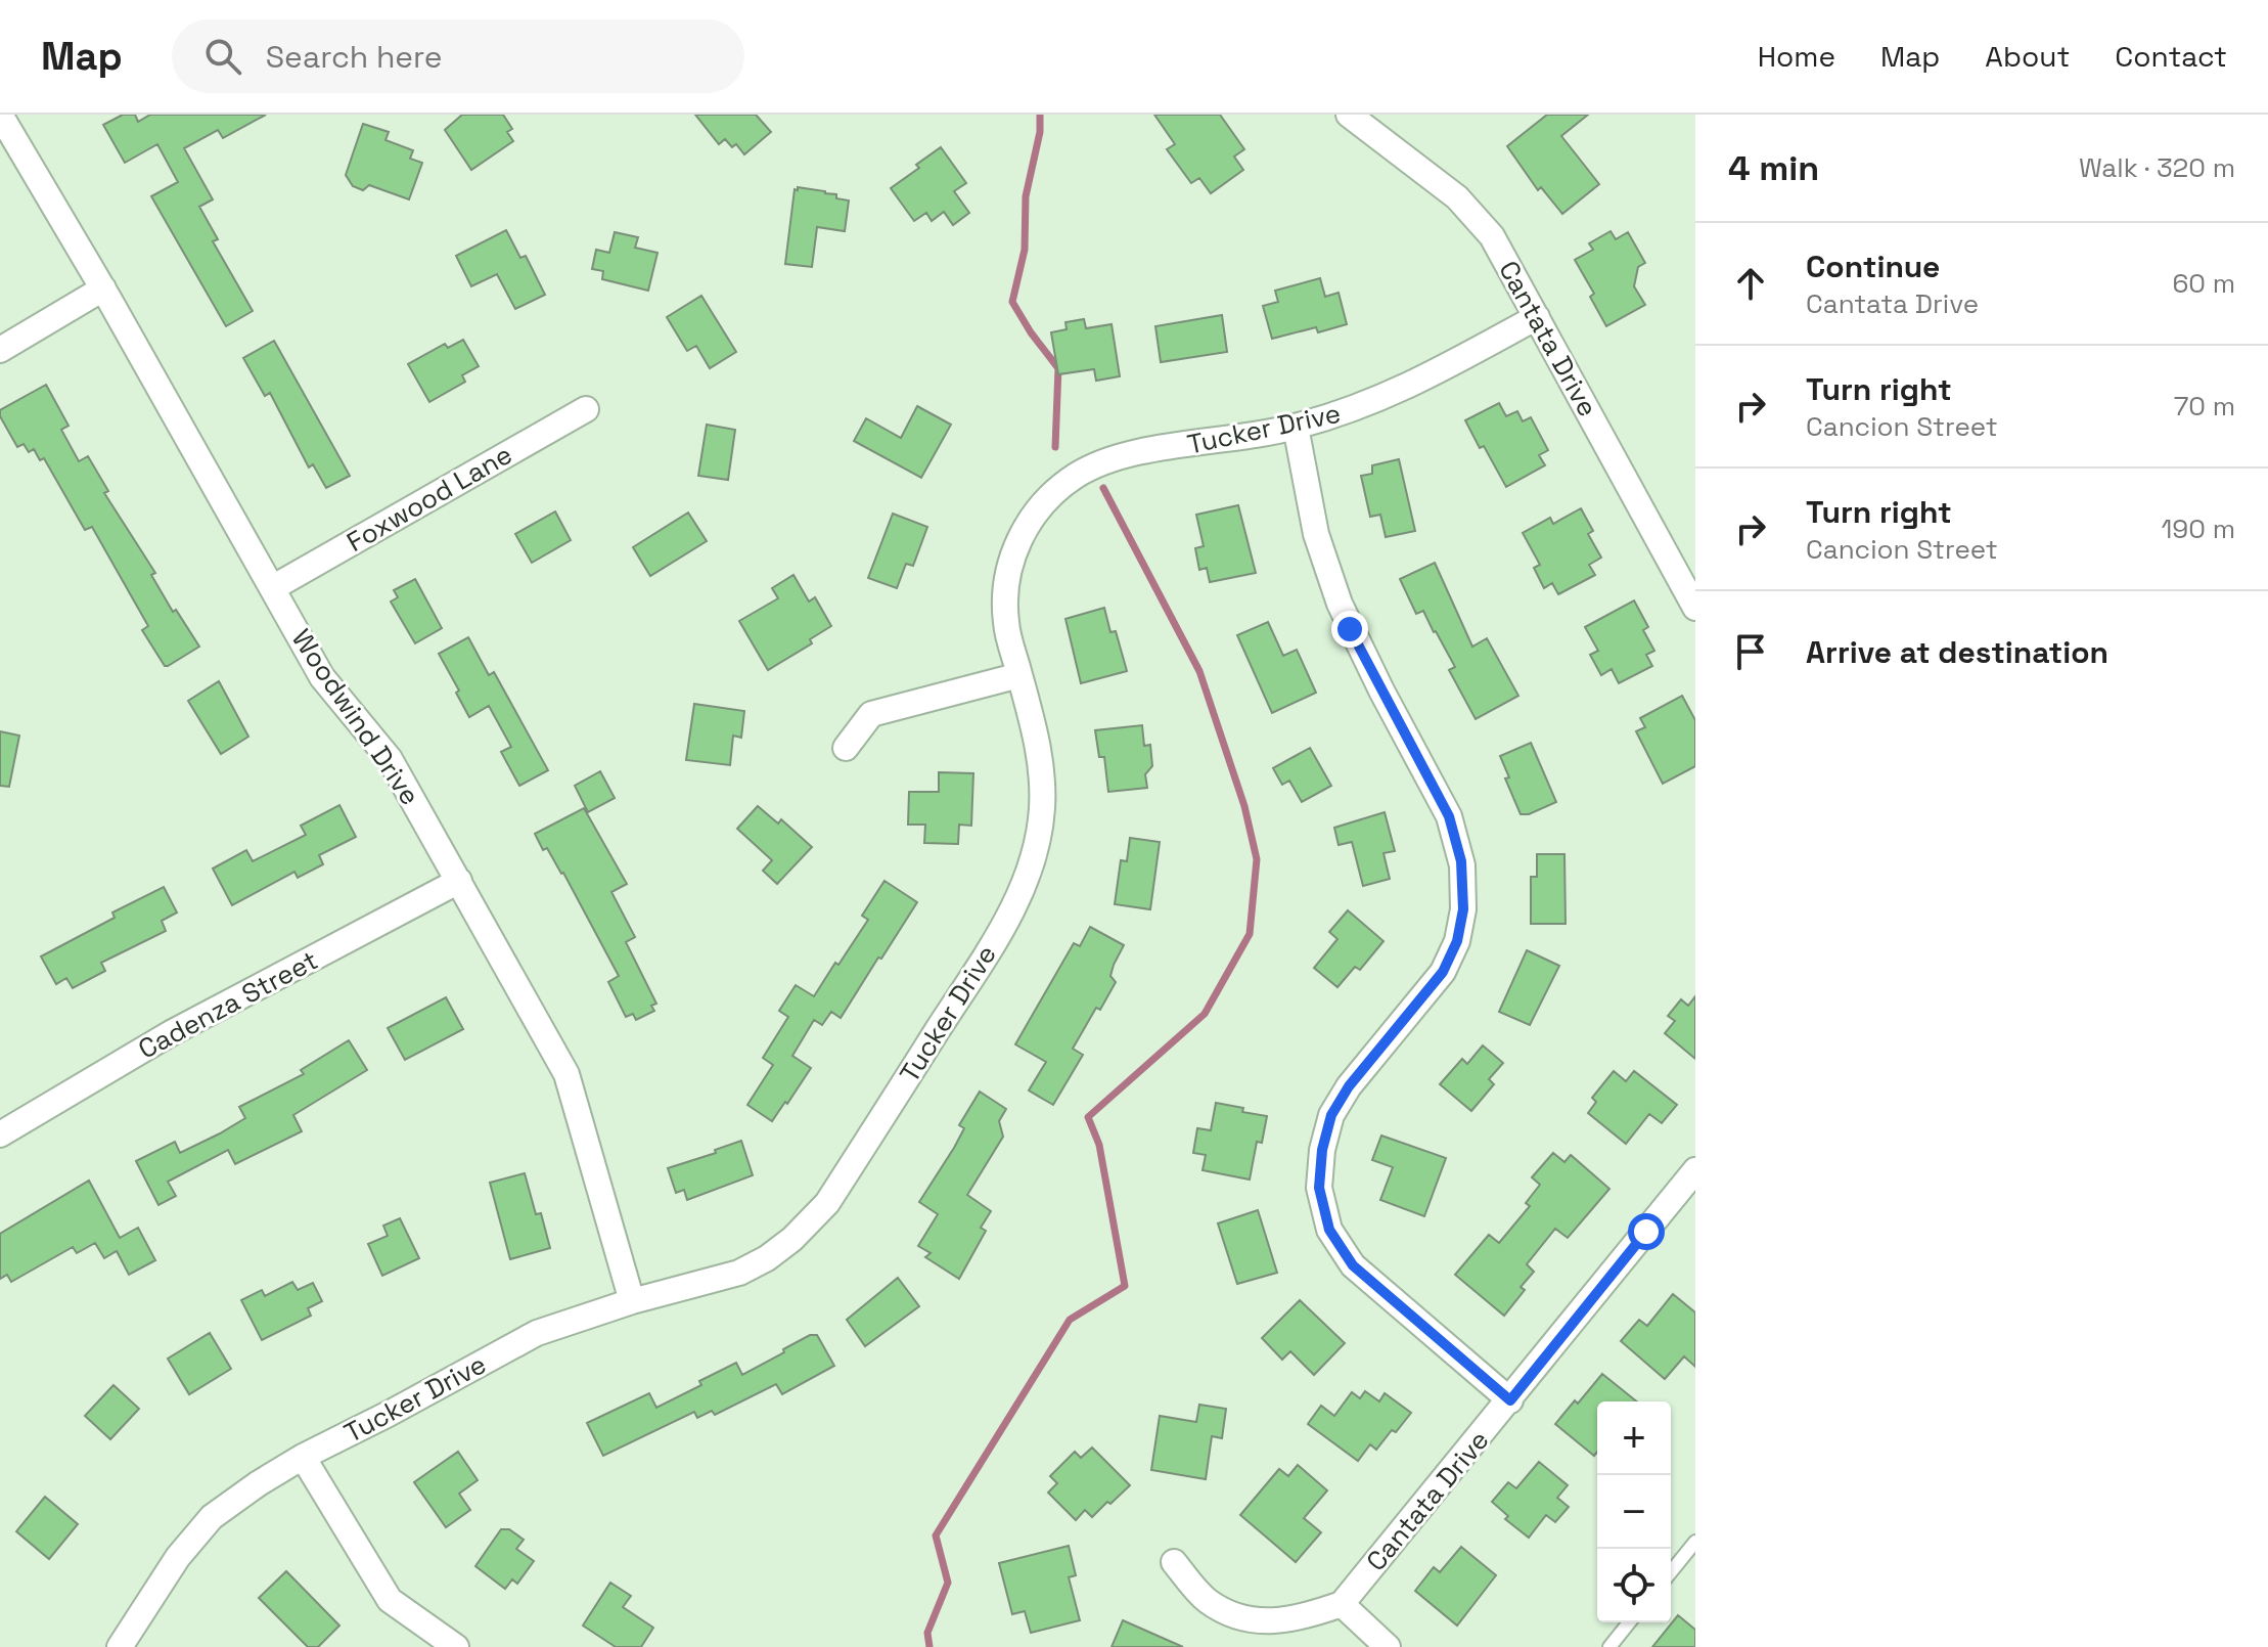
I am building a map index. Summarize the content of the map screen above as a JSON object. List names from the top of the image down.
{
  "streets": {
    "street": [
      "Cantata Drive",
      "Tucker Drive",
      "Foxwood Lane",
      "Woodwind Drive",
      "Cadenza Street"
    ]
  },
  "crossings": [
    ["Cantata Drive", "Tucker Drive"],
    ["Tucker Drive", "Woodwind Drive"],
    ["Foxwood Lane", "Woodwind Drive"],
    ["Woodwind Drive", "Cadenza Street"]
  ],
  "page": {
    "header": "Map",
    "search": "Search here",
    "nav": [
      "Home",
      "Map",
      "About",
      "Contact"
    ],
    "heading": ["4 min", "Walk · 320 m"],
    "list": [
      ["Continue", "Cantata Drive", "60 m"],
      ["Turn right", "Cancion Street", "70 m"],
      ["Turn right", "Cancion Street", "190 m"],
      "Arrive at destination"
    ],
    "map_buttons": ["+", "−"]
  }
}
